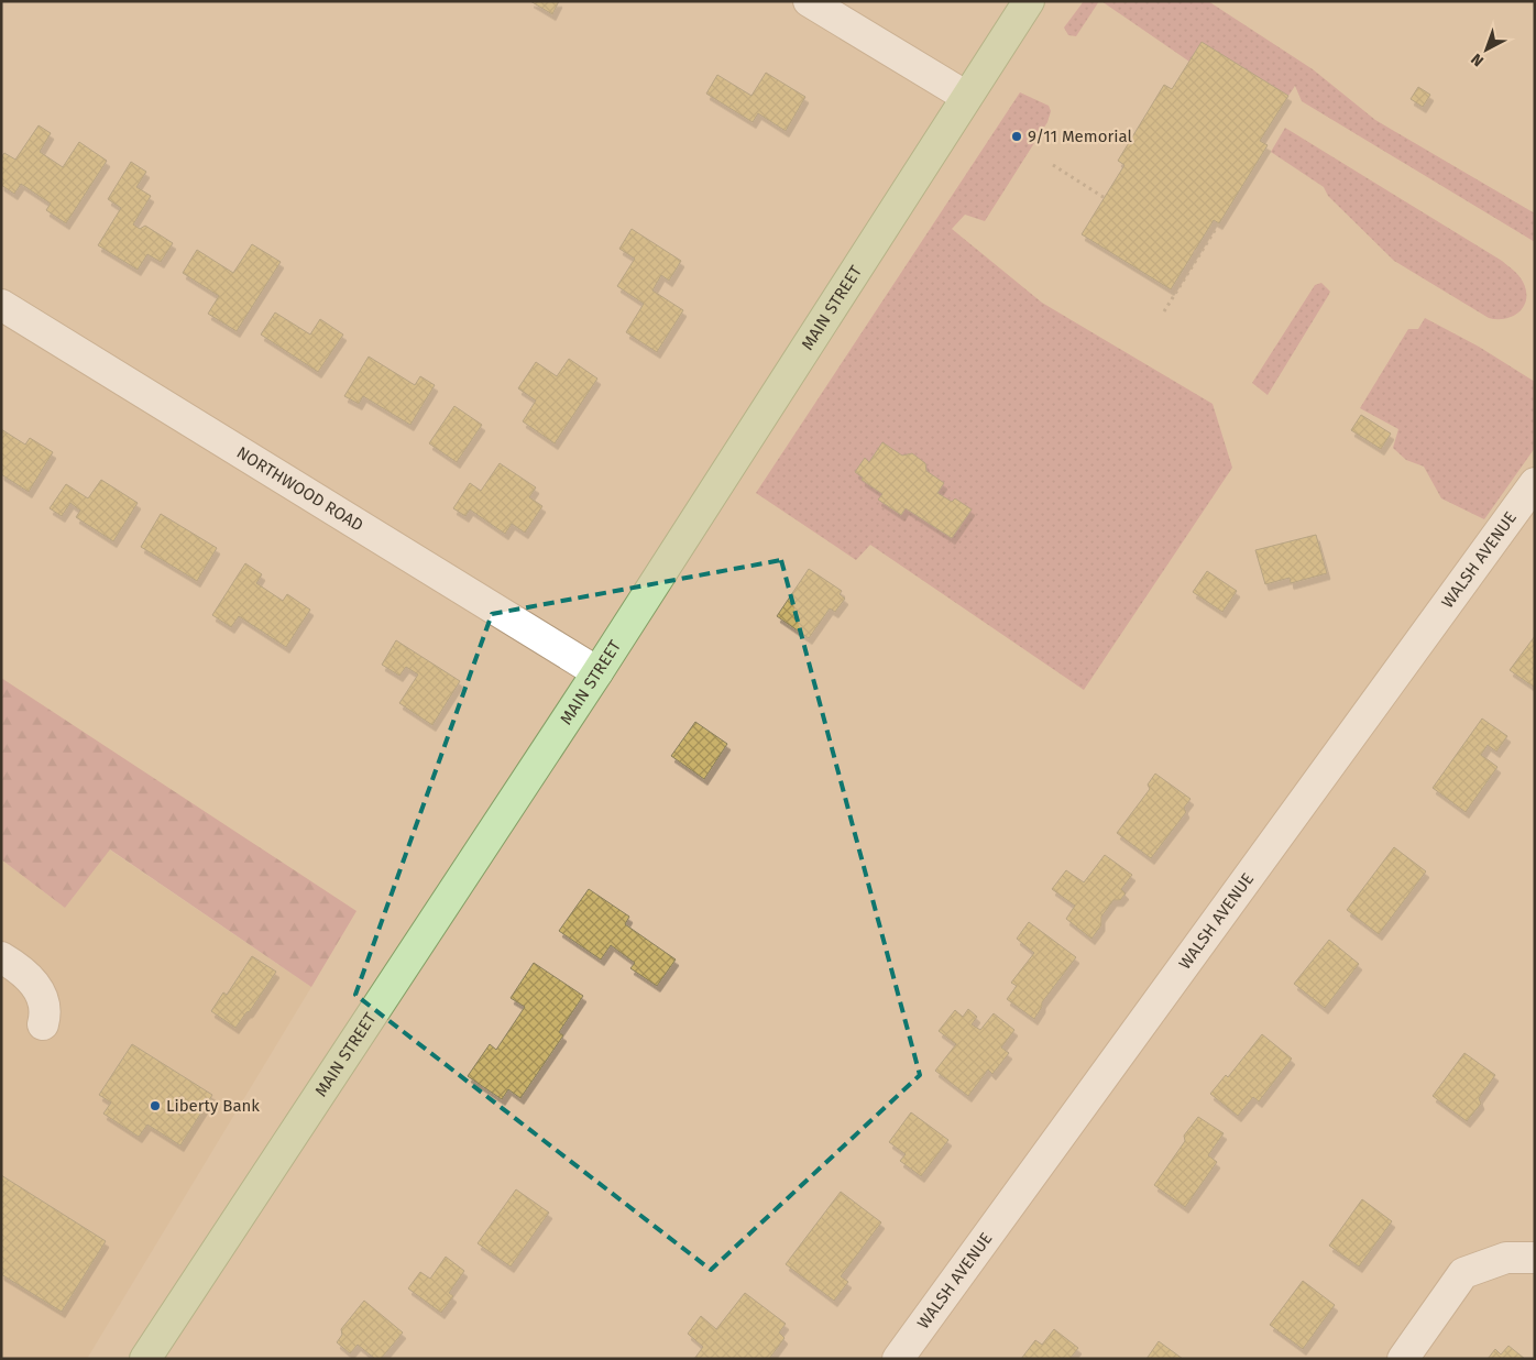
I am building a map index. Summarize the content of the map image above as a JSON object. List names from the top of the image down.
{
  "streets": {
    "main road": ["MAIN STREET"],
    "street": ["NORTHWOOD ROAD", "WALSH AVENUE"]
  },
  "crossings": [
    ["MAIN STREET", "NORTHWOOD ROAD"]
  ],
  "places": ["9/11 Memorial", "Liberty Bank"],
  "north": "bottom left"
}
